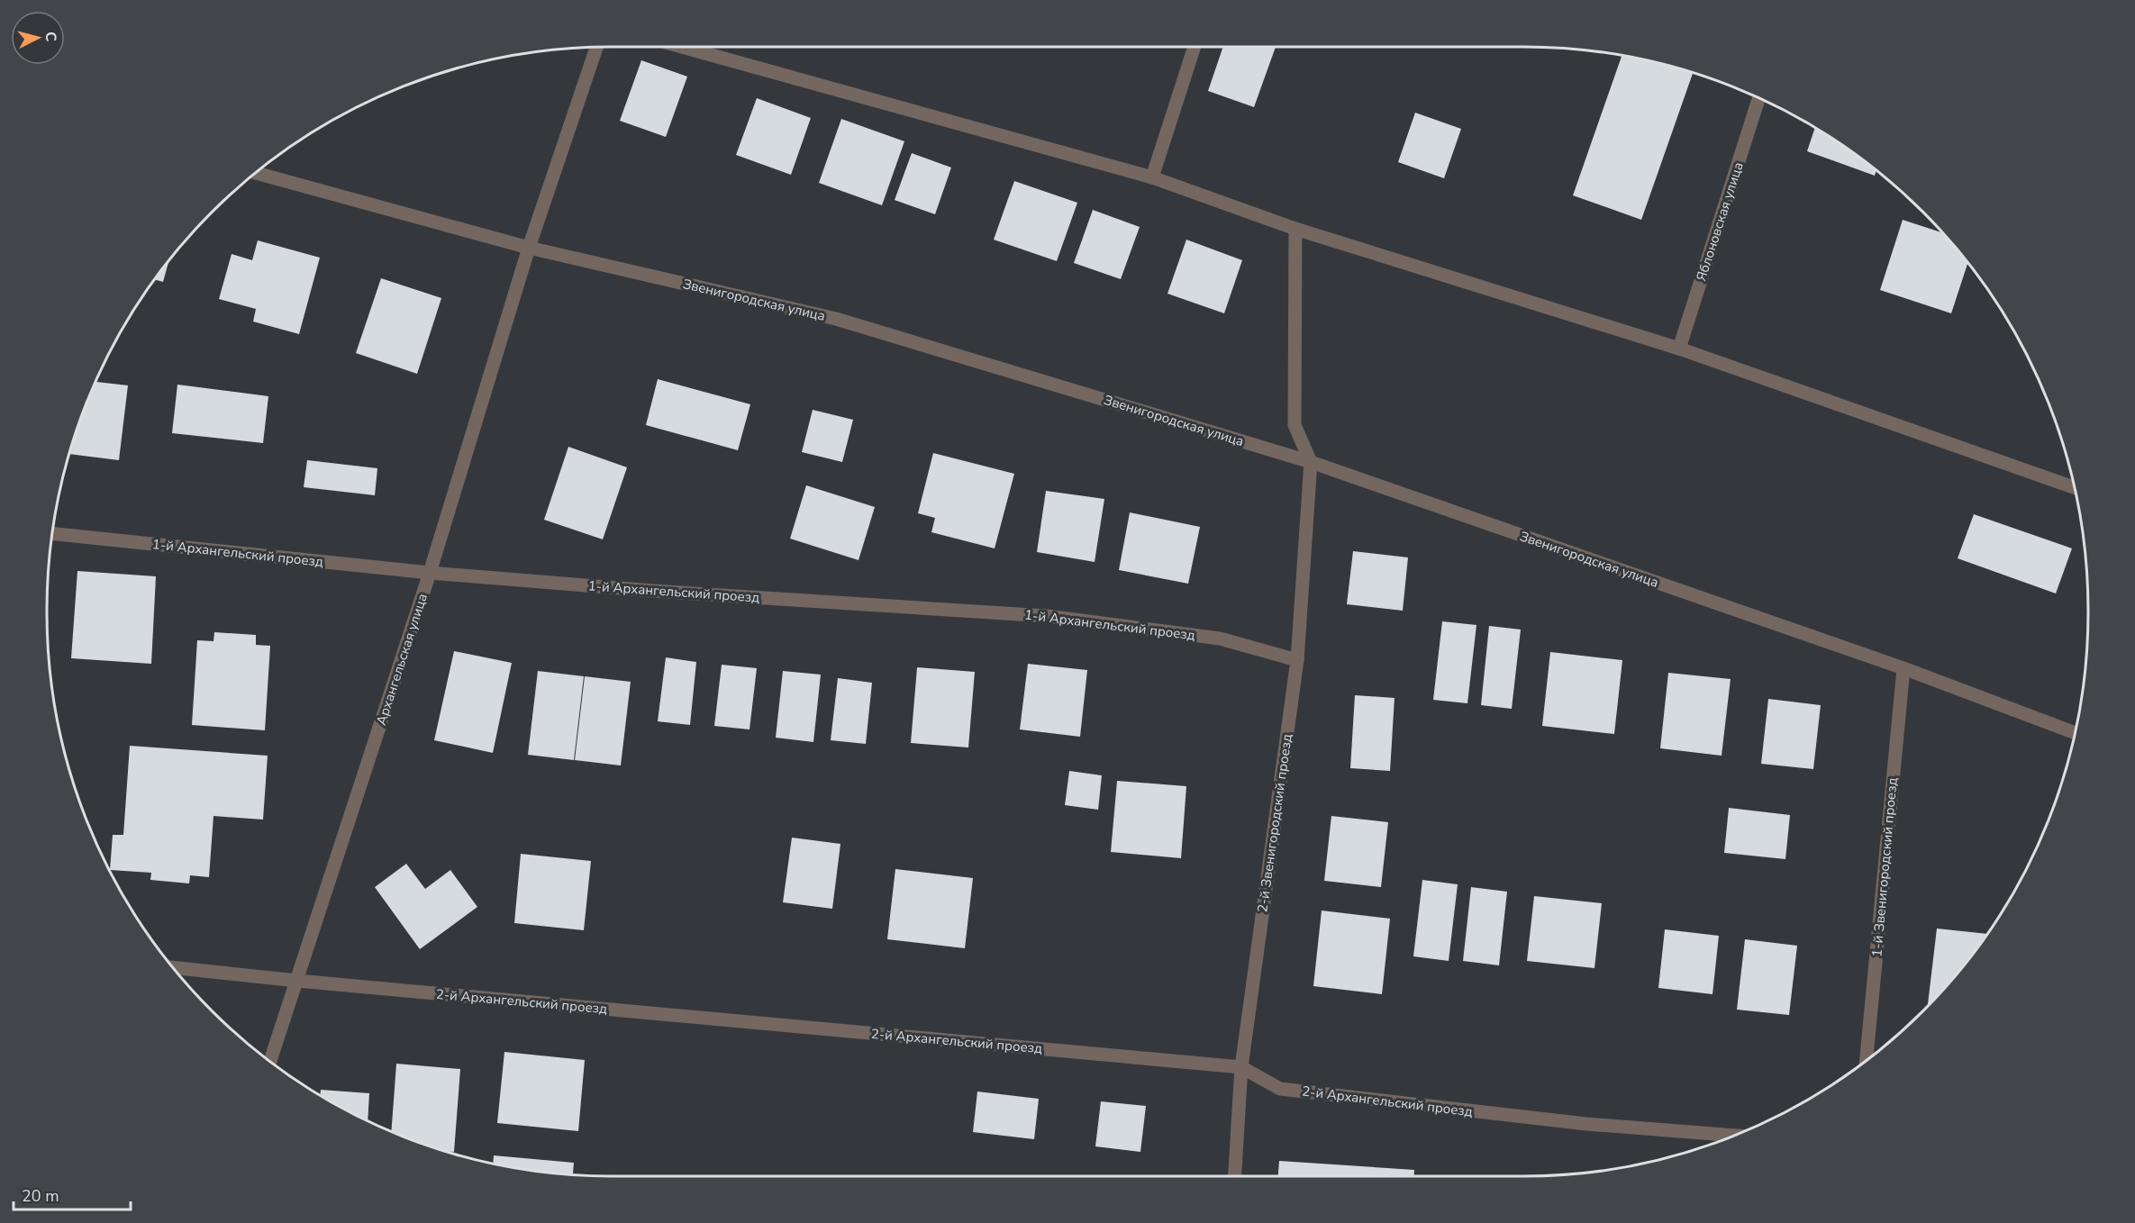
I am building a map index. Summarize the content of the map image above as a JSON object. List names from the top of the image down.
{
  "streets": {
    "street": [
      "Яблоновская улица",
      "Звенигородская улица",
      "1-й Архангельский проезд",
      "Архангельская улица",
      "2-й Звенигородский проезд",
      "1-й Звенигородский проезд",
      "2-й Архангельский проезд"
    ]
  },
  "crossings": [
    ["Звенигородская улица", "Архангельская улица"],
    ["Звенигородская улица", "2-й Звенигородский проезд"],
    ["Звенигородская улица", "1-й Звенигородский проезд"],
    ["1-й Архангельский проезд", "Архангельская улица"],
    ["1-й Архангельский проезд", "2-й Звенигородский проезд"],
    ["Архангельская улица", "2-й Архангельский проезд"],
    ["2-й Звенигородский проезд", "2-й Архангельский проезд"]
  ],
  "scale_bar": "20 m",
  "north": "right"
}
